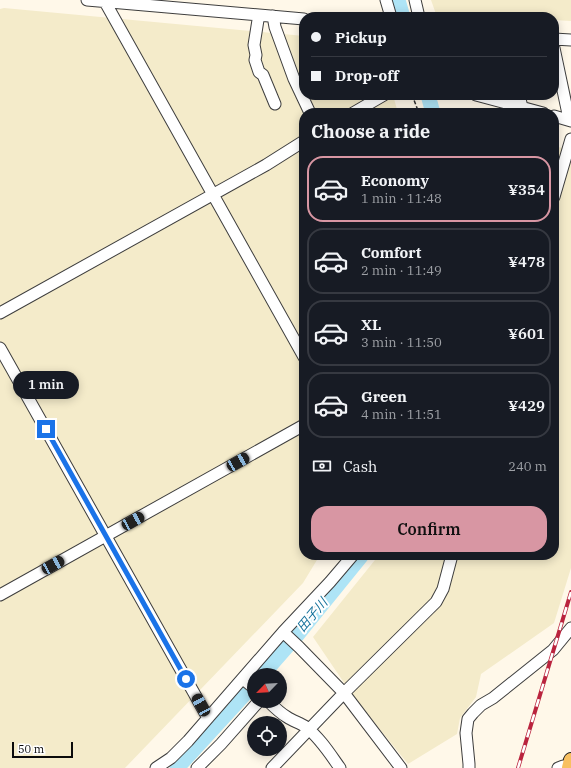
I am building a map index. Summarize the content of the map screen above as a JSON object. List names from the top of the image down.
{
  "water": ["田子川"],
  "scale_bar": "50 m",
  "north": "bottom left",
  "page": {
    "banner": ["Pickup", "Drop-off"],
    "heading": "Choose a ride",
    "list": [
      {
        "name": "Economy",
        "note": "1 min · 11:48",
        "value": "¥354"
      },
      {
        "name": "Comfort",
        "note": "2 min · 11:49",
        "value": "¥478"
      },
      {
        "name": "XL",
        "note": "3 min · 11:50",
        "value": "¥601"
      },
      {
        "name": "Green",
        "note": "4 min · 11:51",
        "value": "¥429"
      }
    ],
    "bubble": "1 min",
    "pay": ["Cash", "240 m"],
    "buttons": "Confirm",
    "scale": "50 m"
  }
}
